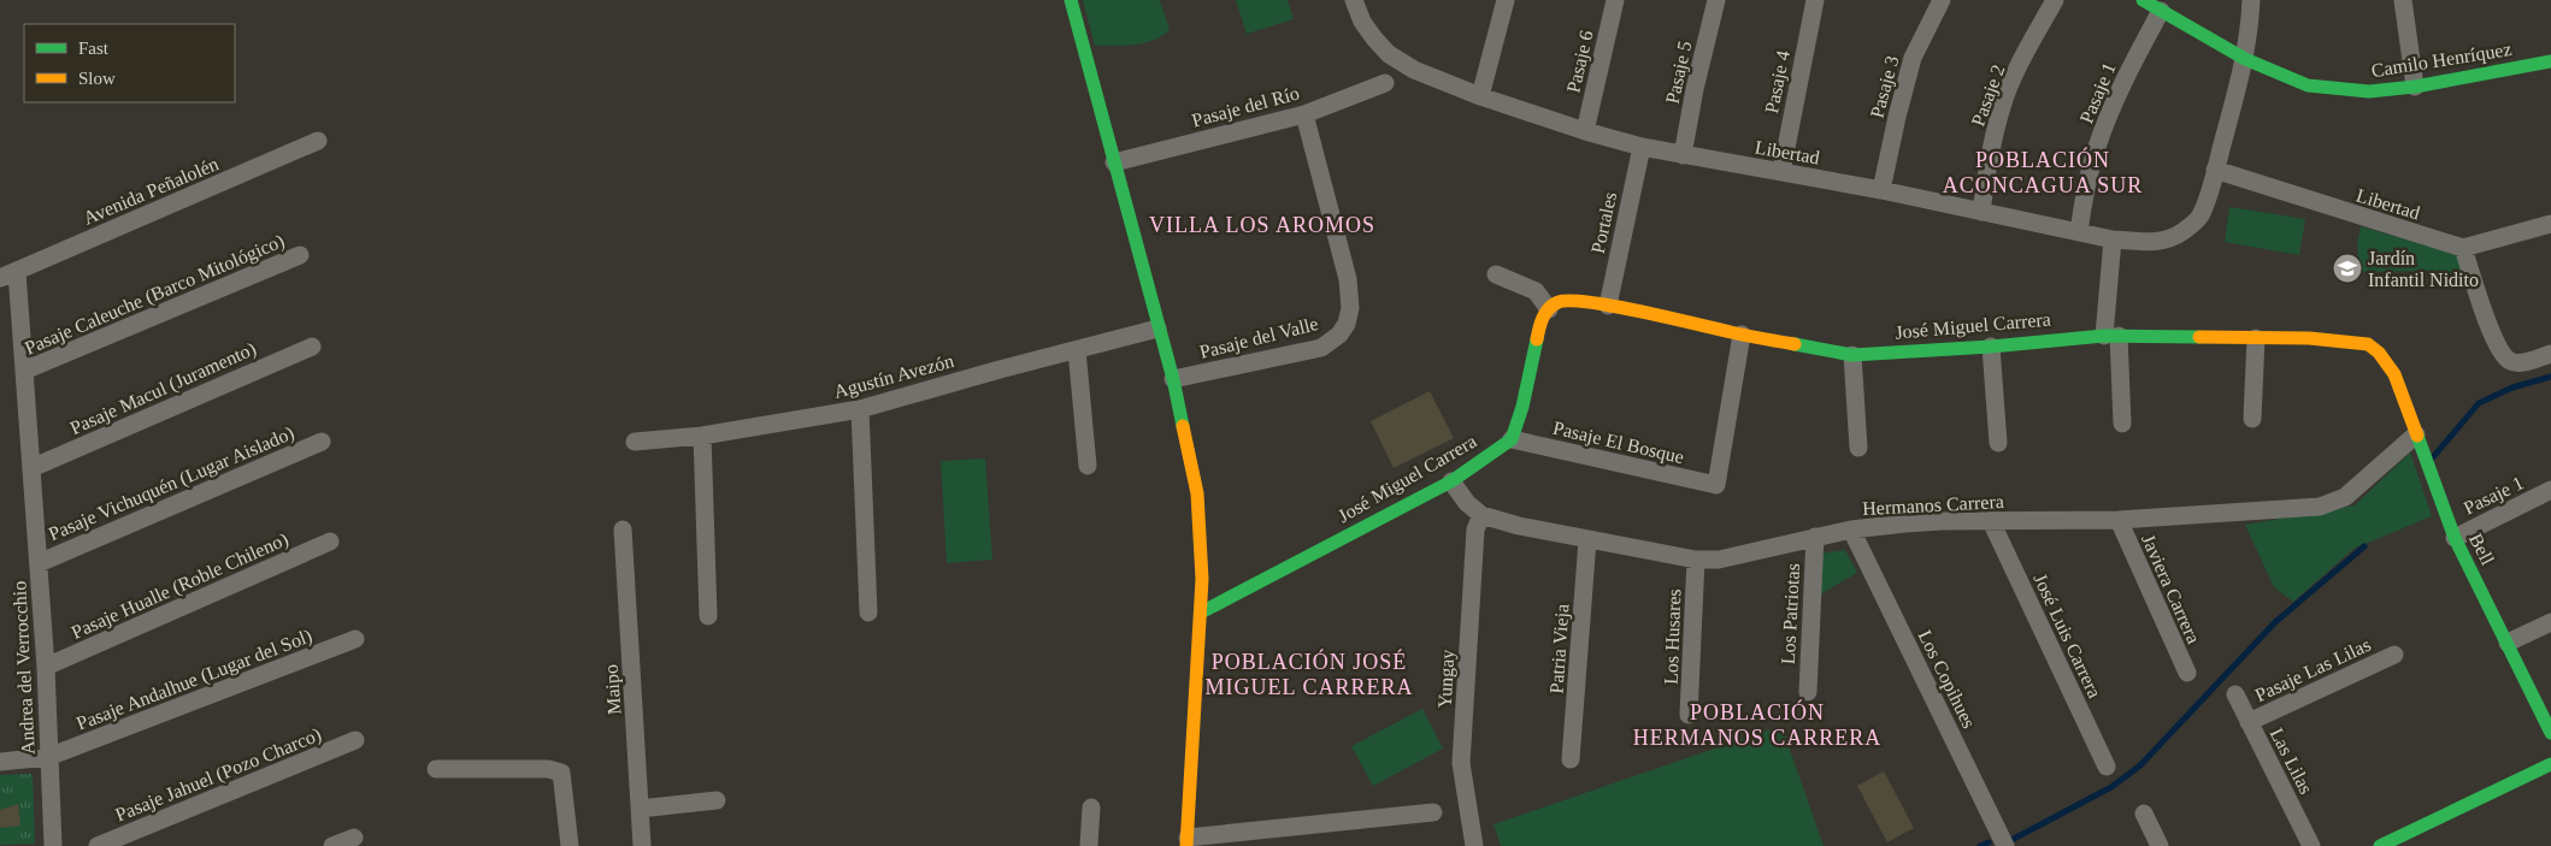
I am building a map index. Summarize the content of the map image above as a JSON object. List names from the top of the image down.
{
  "streets": {
    "street": [
      "Camilo Henríquez",
      "Pasaje 6",
      "Pasaje 5",
      "Pasaje 4",
      "Pasaje 3",
      "Pasaje 1",
      "Pasaje 2",
      "Pasaje del Río",
      "Libertad",
      "Avenida Peñalolén",
      "Portales",
      "Pasaje Caleuche (Barco Mitológico)",
      "José Miguel Carrera",
      "Pasaje del Valle",
      "Agustín Avezón",
      "Pasaje Macul (Juramento)",
      "Pasaje El Bosque",
      "Pasaje Vichuquén (Lugar Aislado)",
      "Hermanos Carrera",
      "Bell",
      "Pasaje Hualle (Roble Chileno)",
      "Javiera Carrera",
      "Los Patriotas",
      "José Luis Carrera",
      "Los Husares",
      "Patria Vieja",
      "Andrea del Verrocchio",
      "Pasaje Las Lilas",
      "Pasaje Andalhue (Lugar del Sol)",
      "Yungay",
      "Los Copihues",
      "Maipo",
      "Las Lilas",
      "Pasaje Jahuel (Pozo Charco)"
    ]
  },
  "crossings": [
    ["Camilo Henríquez", "Pasaje 1"],
    ["Camilo Henríquez", "Libertad"],
    ["Pasaje 6", "Libertad"],
    ["Pasaje 5", "Libertad"],
    ["Pasaje 4", "Libertad"],
    ["Pasaje 3", "Libertad"],
    ["Pasaje 1", "Libertad"],
    ["Pasaje 1", "Bell"],
    ["Pasaje 2", "Libertad"],
    ["Pasaje del Río", "Pasaje del Valle"],
    ["Libertad", "Portales"],
    ["Avenida Peñalolén", "Andrea del Verrocchio"],
    ["Portales", "José Miguel Carrera"],
    ["Pasaje Caleuche (Barco Mitológico)", "Andrea del Verrocchio"],
    ["José Miguel Carrera", "Pasaje El Bosque"],
    ["José Miguel Carrera", "Hermanos Carrera"],
    ["José Miguel Carrera", "Bell"],
    ["Pasaje Macul (Juramento)", "Andrea del Verrocchio"],
    ["Pasaje Vichuquén (Lugar Aislado)", "Andrea del Verrocchio"],
    ["Hermanos Carrera", "Bell"],
    ["Hermanos Carrera", "Javiera Carrera"],
    ["Hermanos Carrera", "Los Patriotas"],
    ["Hermanos Carrera", "José Luis Carrera"],
    ["Hermanos Carrera", "Los Husares"],
    ["Hermanos Carrera", "Patria Vieja"],
    ["Hermanos Carrera", "Yungay"],
    ["Hermanos Carrera", "Los Copihues"],
    ["Pasaje Hualle (Roble Chileno)", "Andrea del Verrocchio"],
    ["Andrea del Verrocchio", "Pasaje Andalhue (Lugar del Sol)"],
    ["Pasaje Las Lilas", "Las Lilas"]
  ],
  "districts": [
    "POBLACIÓN ACONCAGUA SUR",
    "VILLA LOS AROMOS",
    "POBLACIÓN JOSÉ MIGUEL CARRERA",
    "POBLACIÓN HERMANOS CARRERA"
  ],
  "places": {
    "school or university": ["Jardín Infantil Nidito"]
  },
  "legend": ["Fast", "Slow"]
}
